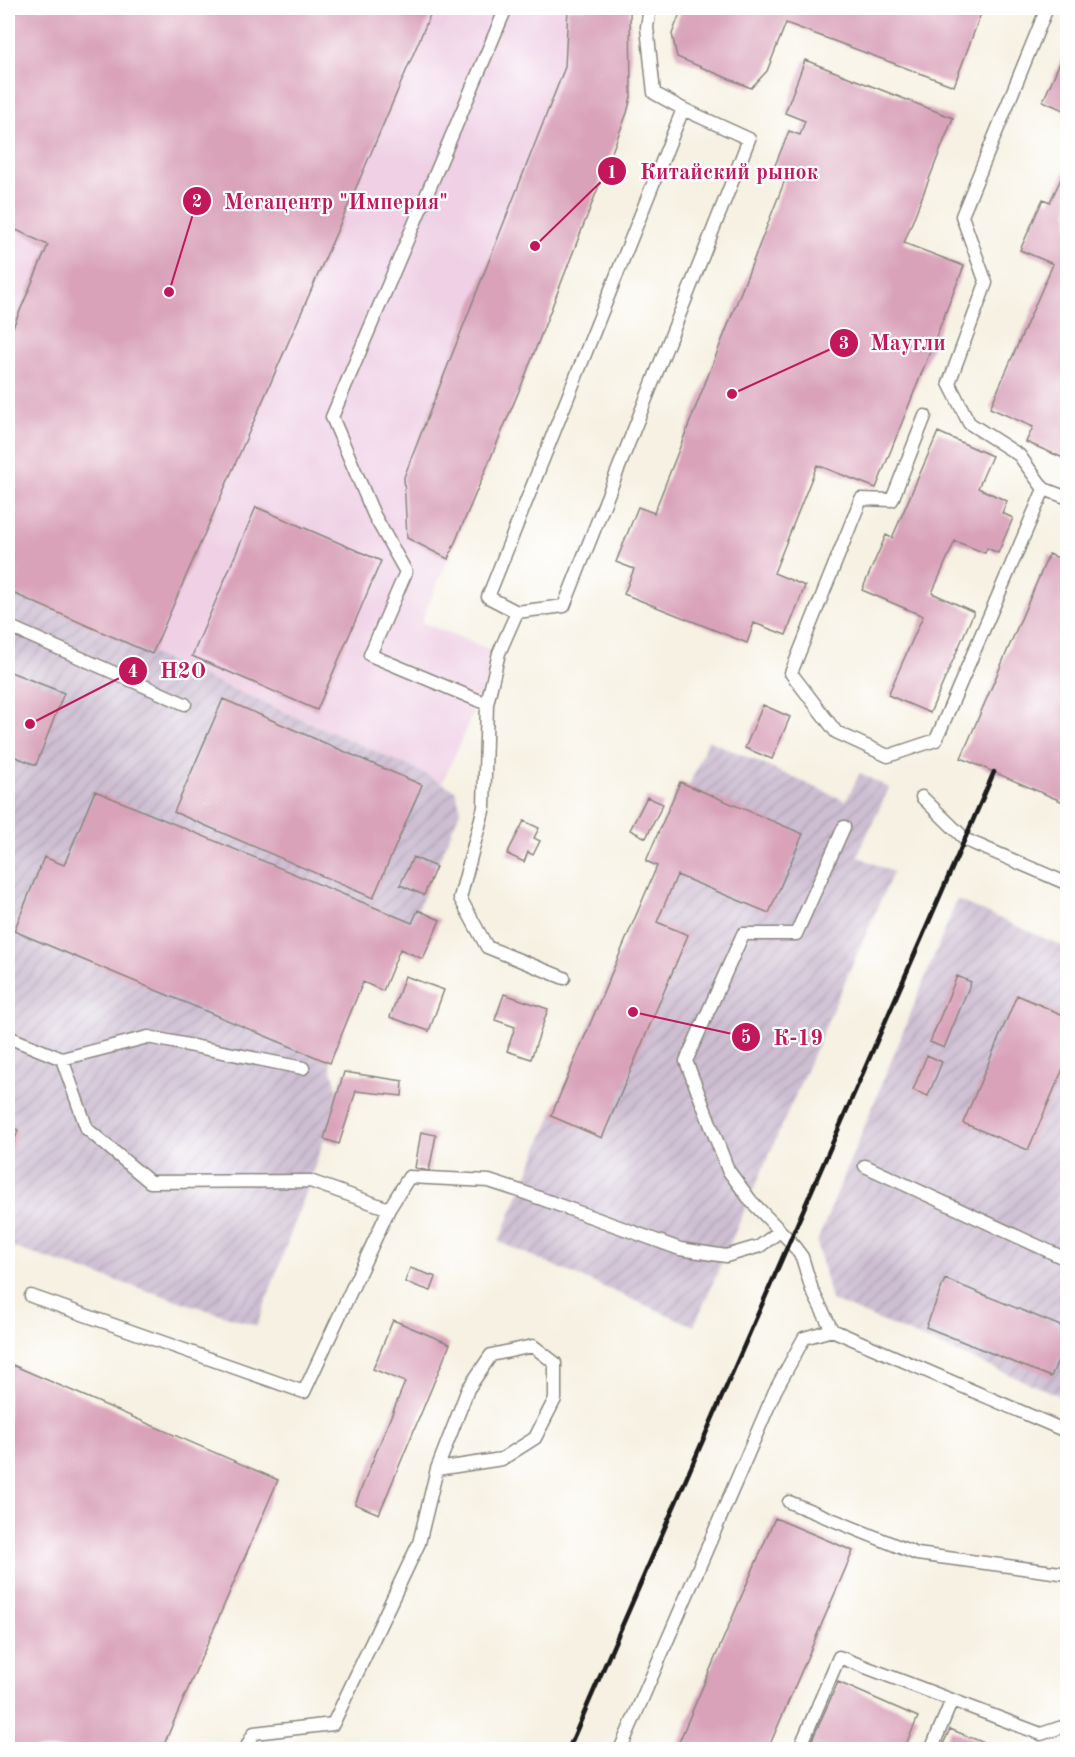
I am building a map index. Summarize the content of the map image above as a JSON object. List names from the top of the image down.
{
  "places": [
    "Китайский рынок",
    "Мегацентр \"Империя\"",
    "Маугли",
    "H2O",
    "К-19"
  ]
}
